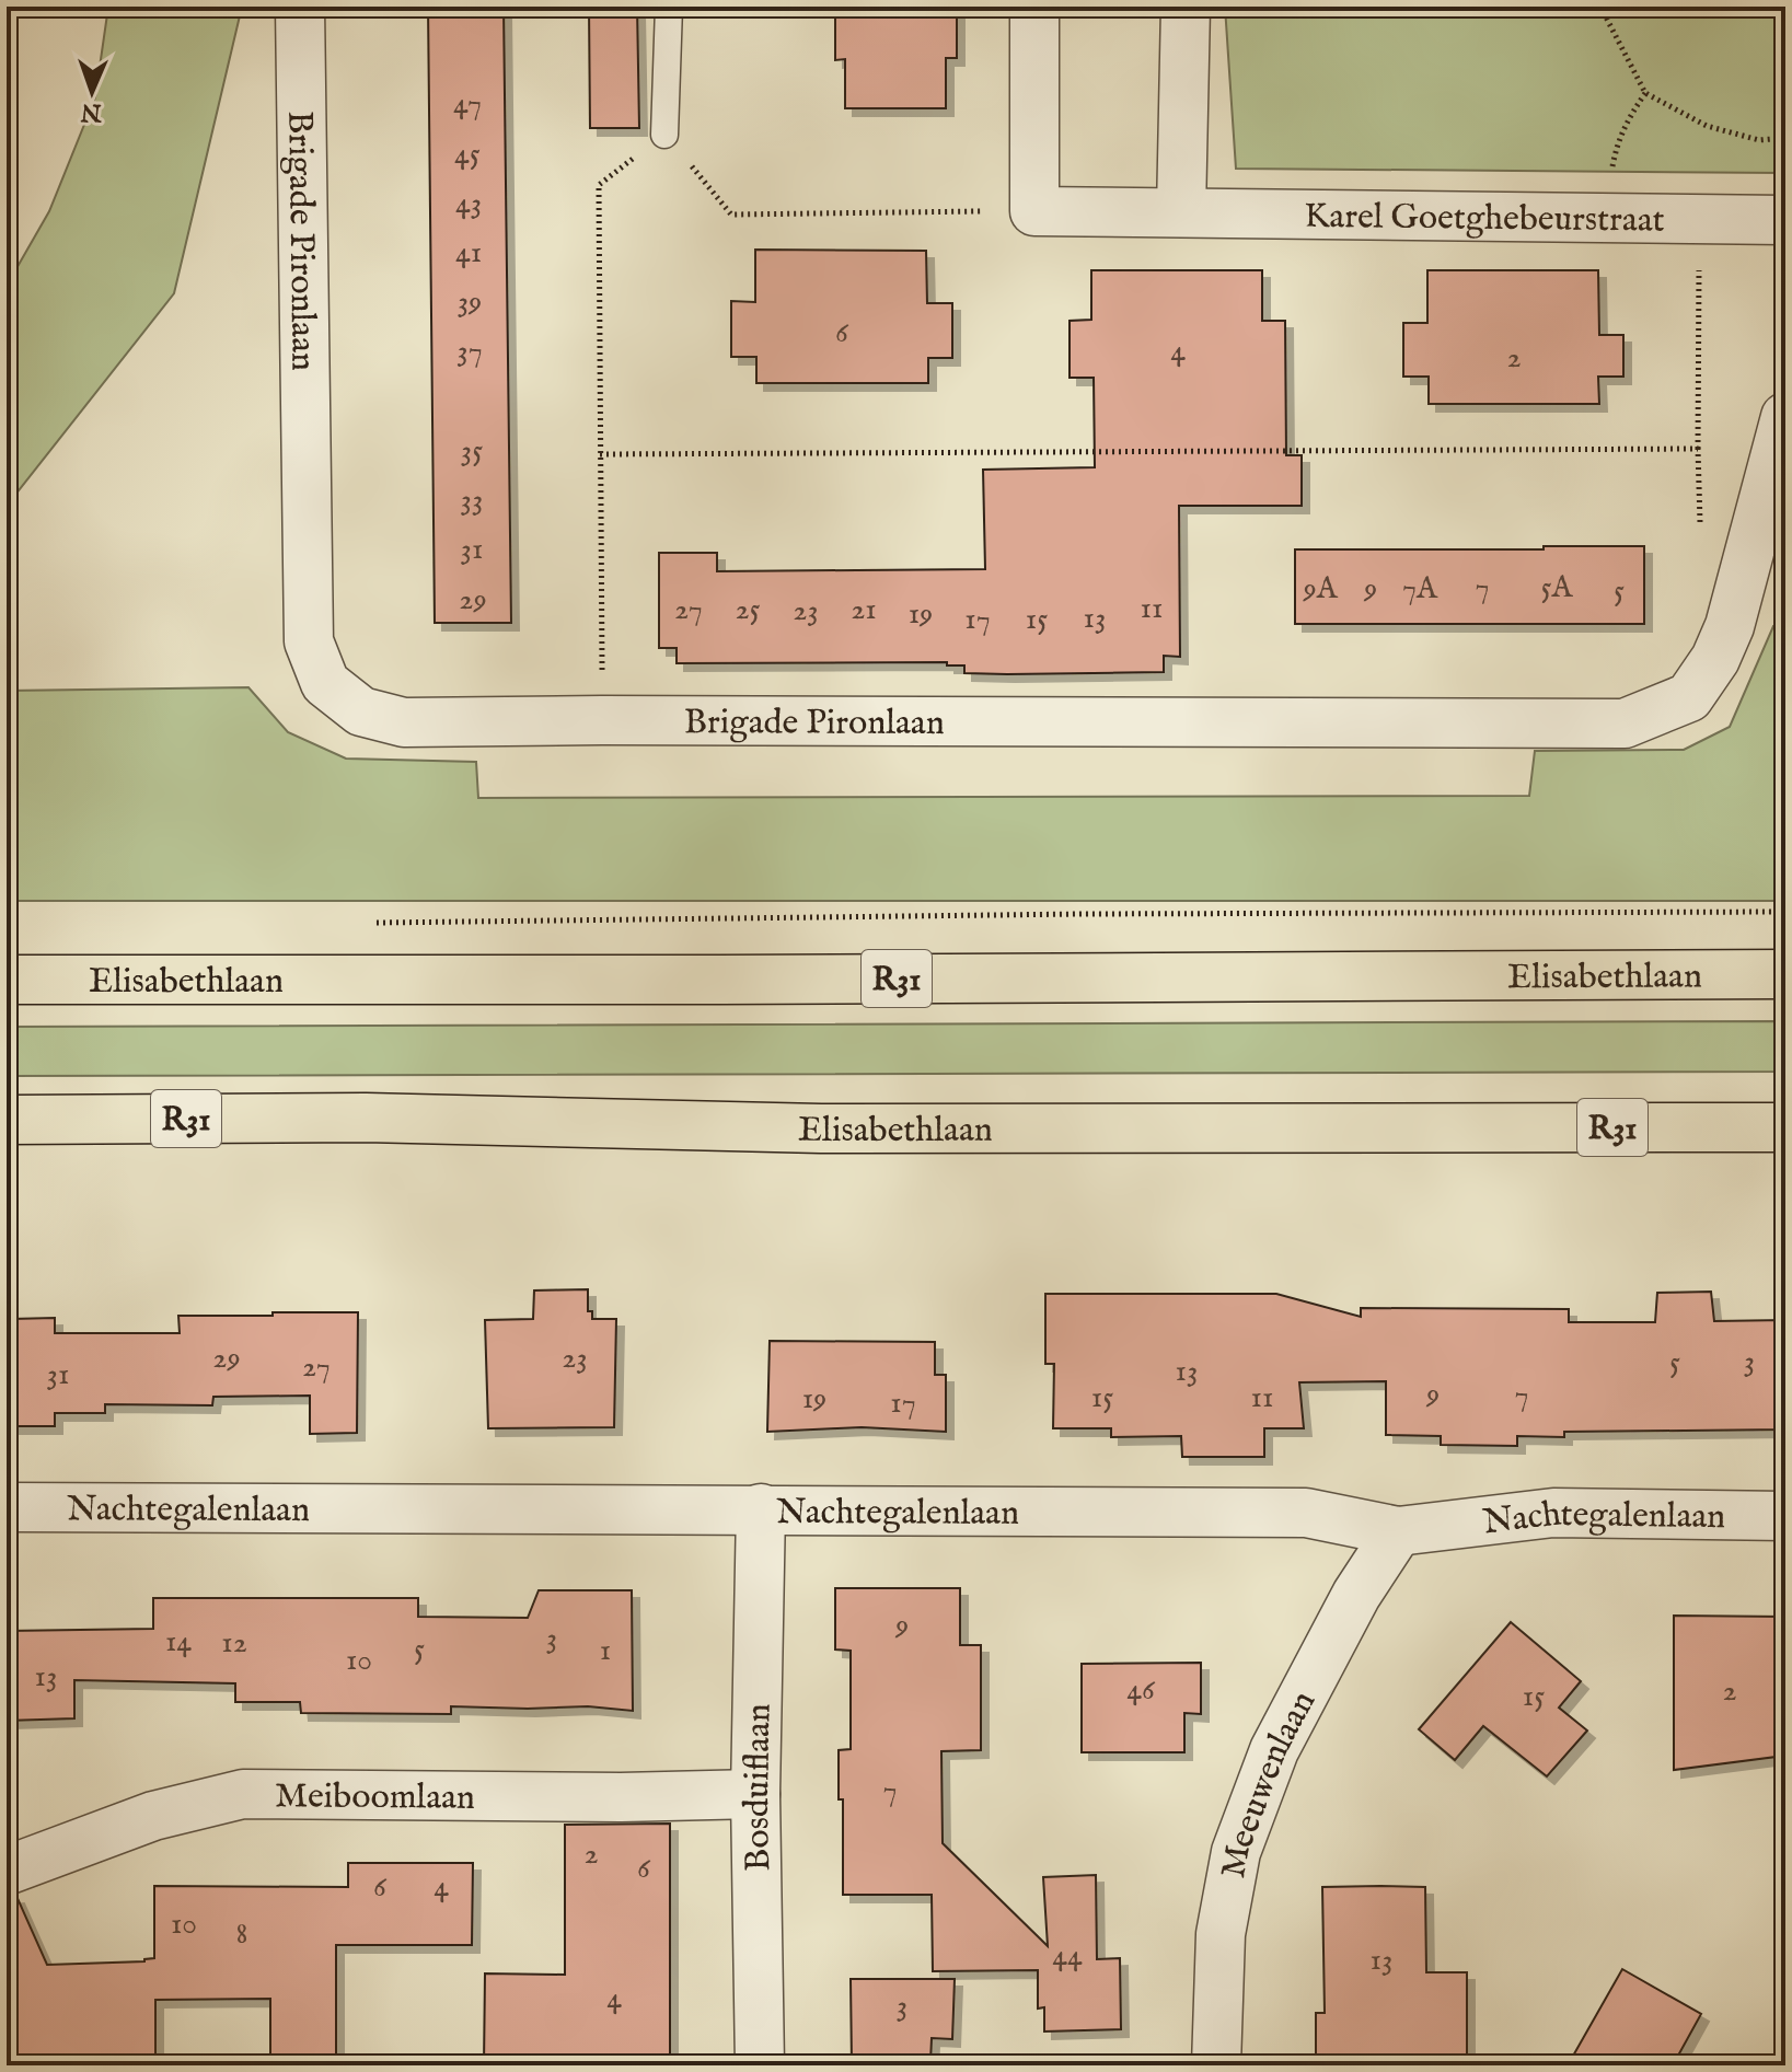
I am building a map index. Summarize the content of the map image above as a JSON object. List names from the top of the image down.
{
  "streets": {
    "main road": ["Elisabethlaan", "R31"],
    "street": [
      "Karel Goetghebeurstraat",
      "Brigade Pironlaan",
      "Nachtegalenlaan",
      "Meeuwenlaan",
      "Bosduiflaan",
      "Meiboomlaan"
    ]
  },
  "crossings": [
    ["Nachtegalenlaan", "Meeuwenlaan"],
    ["Nachtegalenlaan", "Bosduiflaan"],
    ["Bosduiflaan", "Meiboomlaan"]
  ],
  "house_numbers": [
    "47",
    "45",
    "43",
    "41",
    "39",
    "6",
    "37",
    "4",
    "2",
    "35",
    "33",
    "31",
    "7",
    "5A",
    "9A",
    "9",
    "7A",
    "5",
    "29",
    "11",
    "27",
    "25",
    "21",
    "23",
    "19",
    "13",
    "17",
    "15",
    "29",
    "23",
    "3",
    "5",
    "27",
    "13",
    "31",
    "9",
    "7",
    "15",
    "11",
    "19",
    "17",
    "9",
    "3",
    "14",
    "12",
    "5",
    "1",
    "10",
    "13",
    "46",
    "2",
    "15",
    "7",
    "2",
    "6",
    "6",
    "4",
    "10",
    "8",
    "44",
    "13",
    "4",
    "3"
  ],
  "north": "bottom"
}
